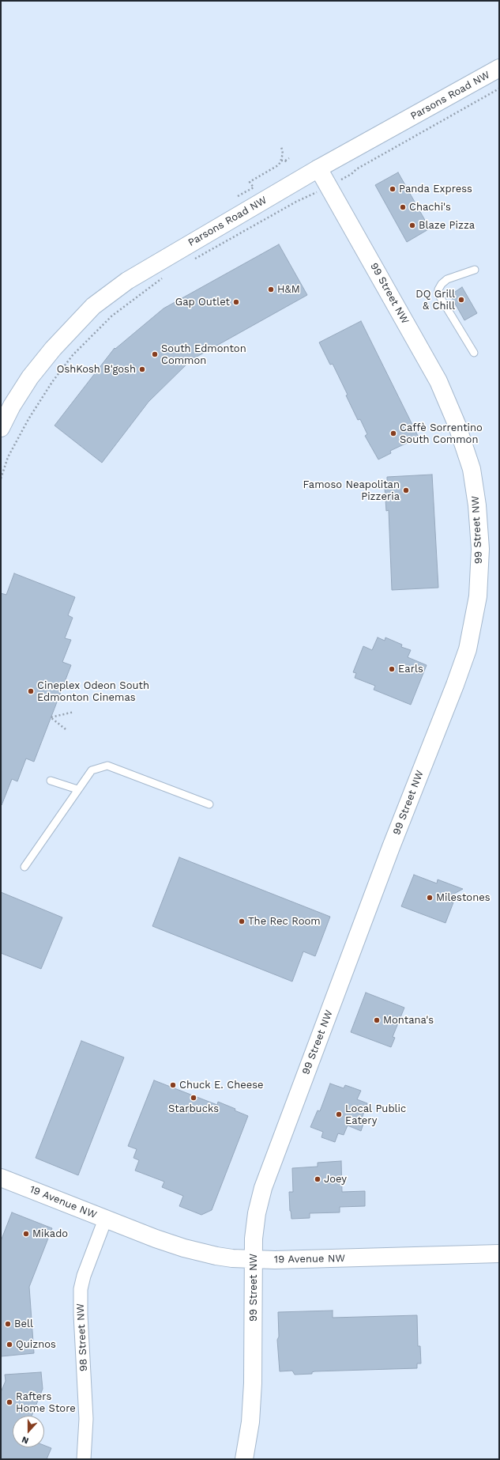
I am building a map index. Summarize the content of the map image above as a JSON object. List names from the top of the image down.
{
  "streets": {
    "street": [
      "Parsons Road NW",
      "99 Street NW",
      "19 Avenue NW",
      "98 Street NW"
    ]
  },
  "crossings": [
    ["Parsons Road NW", "99 Street NW"],
    ["99 Street NW", "19 Avenue NW"],
    ["19 Avenue NW", "98 Street NW"]
  ],
  "places": [
    "Panda Express",
    "Chachi's",
    "Blaze Pizza",
    "H&M",
    "DQ Grill & Chill",
    "Gap Outlet",
    "South Edmonton Common",
    "OshKosh B'gosh",
    "Caffè Sorrentino South Common",
    "Famoso Neapolitan Pizzeria",
    "Earls",
    "Cineplex Odeon South Edmonton Cinemas",
    "Milestones",
    "The Rec Room",
    "Montana's",
    "Chuck E. Cheese",
    "Starbucks",
    "Local Public Eatery",
    "Joey",
    "Mikado",
    "Bell",
    "Quiznos",
    "Rafters Home Store"
  ],
  "north": "bottom"
}
